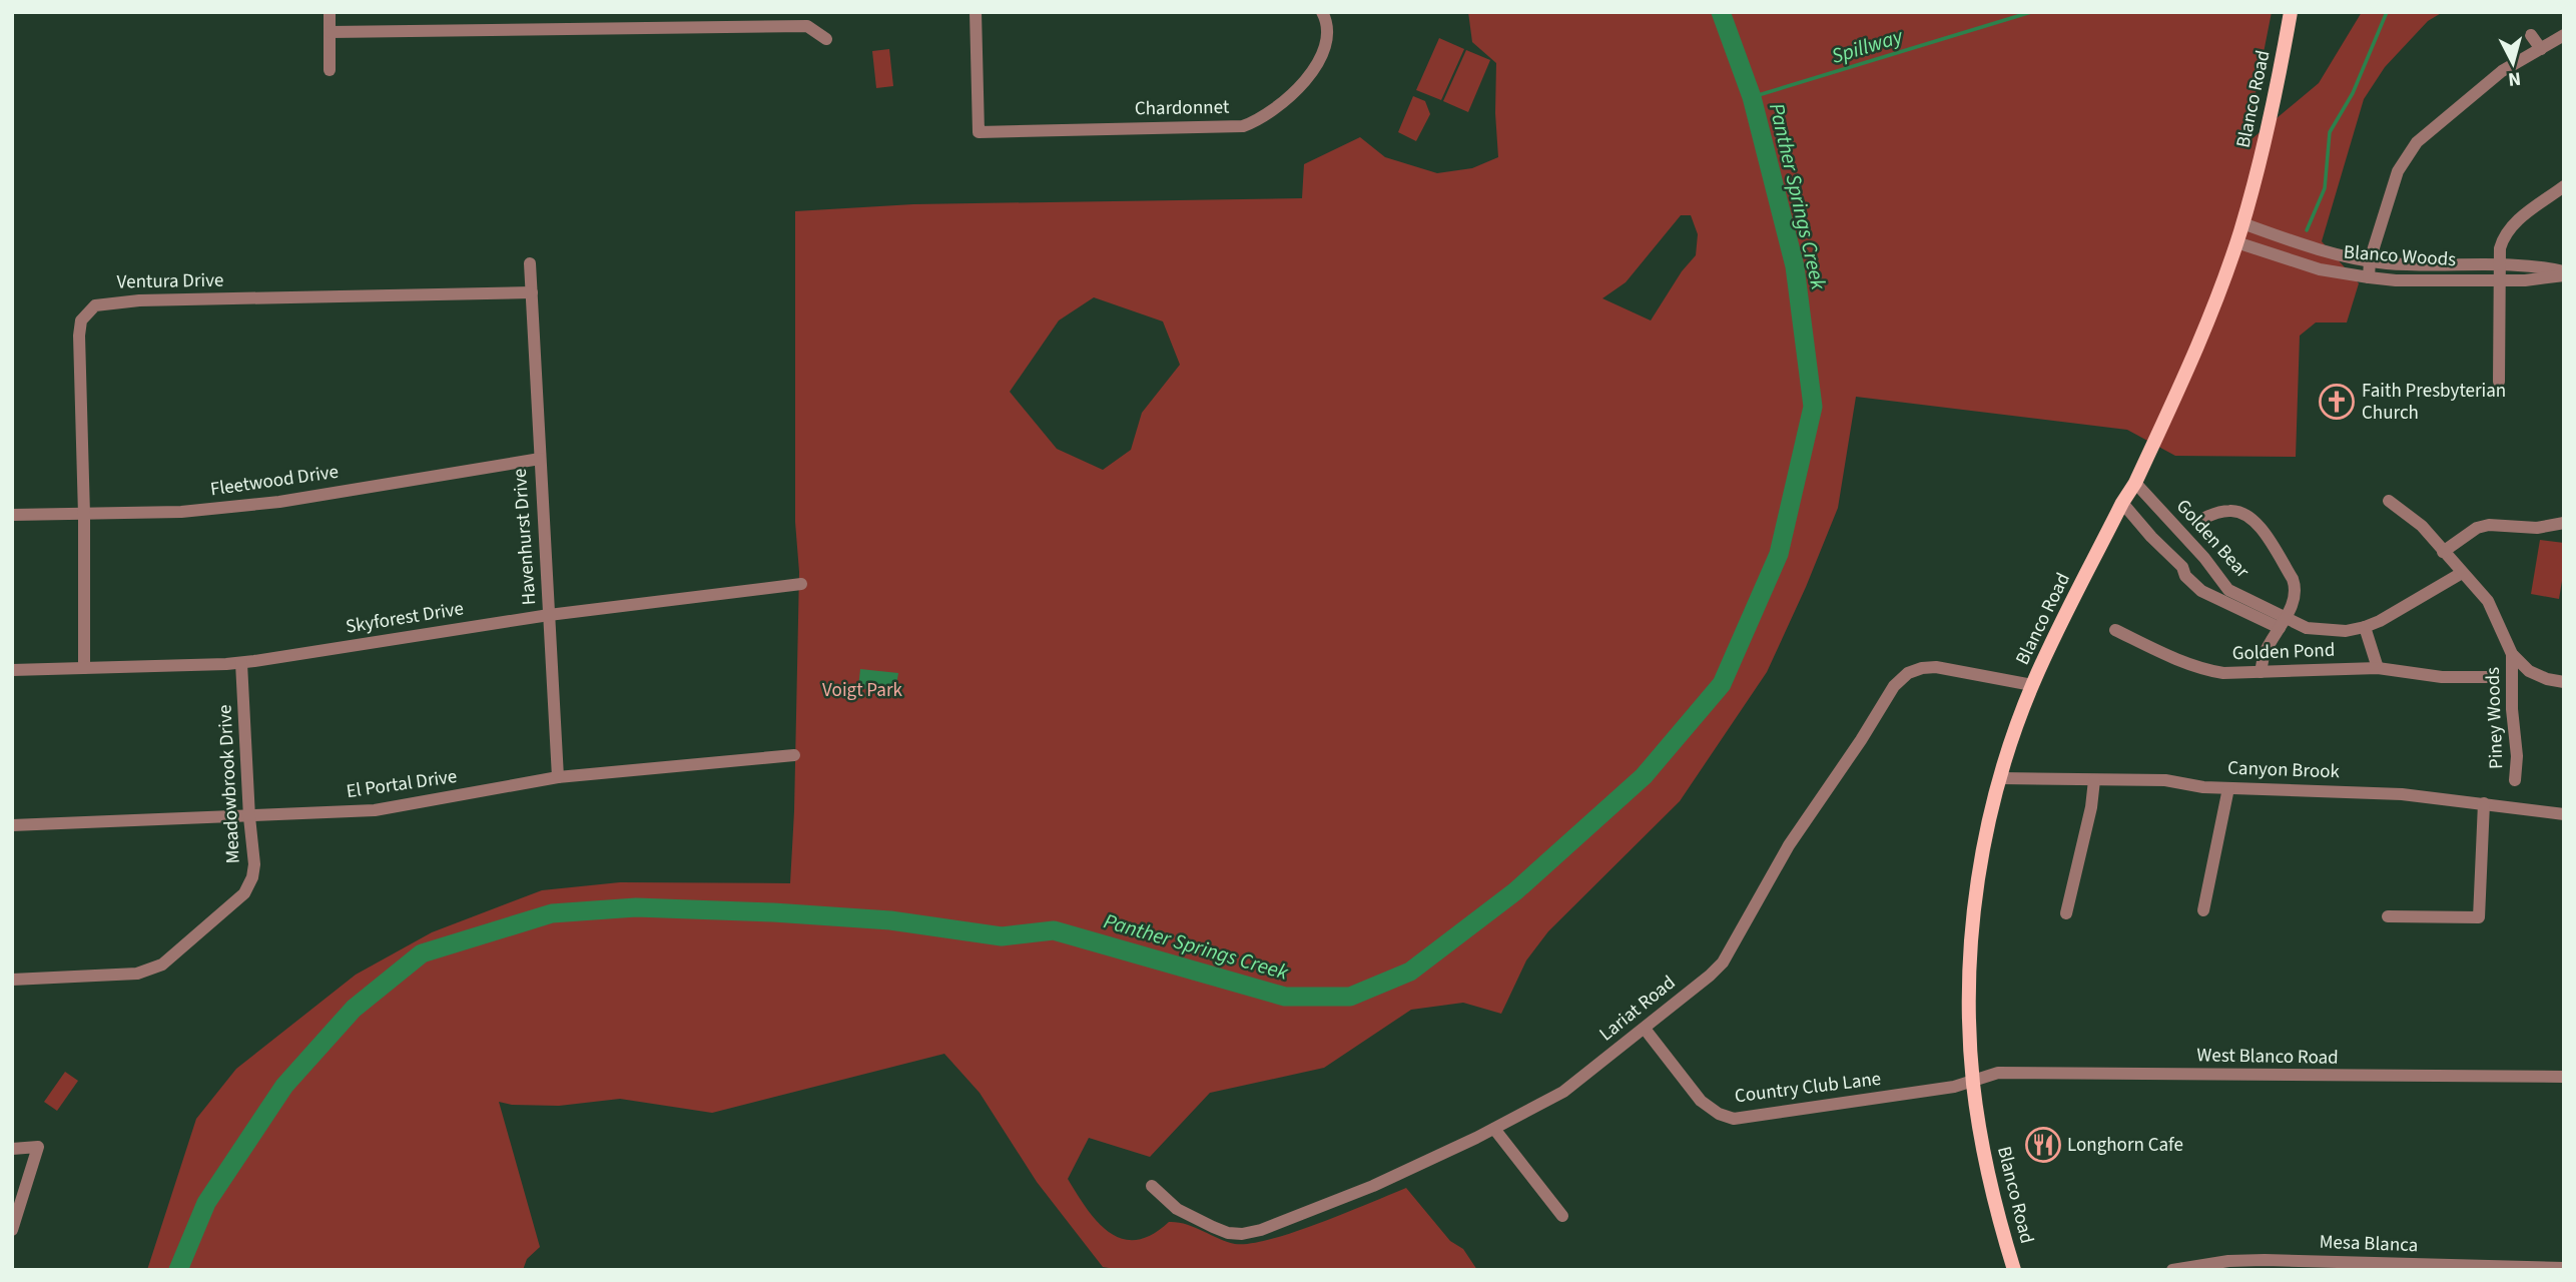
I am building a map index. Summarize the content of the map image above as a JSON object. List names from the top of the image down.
{
  "streets": {
    "main road": ["Blanco Road"],
    "street": [
      "Chardonnet",
      "Blanco Woods",
      "Ventura Drive",
      "Fleetwood Drive",
      "Havenhurst Drive",
      "Golden Bear",
      "Skyforest Drive",
      "Golden Pond",
      "Piney Woods",
      "Canyon Brook",
      "Meadowbrook Drive",
      "El Portal Drive",
      "Lariat Road",
      "West Blanco Road",
      "Country Club Lane",
      "Mesa Blanca"
    ]
  },
  "crossings": [
    ["Blanco Road", "Blanco Woods"],
    ["Blanco Road", "Golden Bear"],
    ["Blanco Road", "Canyon Brook"],
    ["Blanco Road", "Lariat Road"],
    ["Blanco Road", "West Blanco Road"],
    ["Blanco Road", "Country Club Lane"],
    ["Ventura Drive", "Fleetwood Drive"],
    ["Ventura Drive", "Havenhurst Drive"],
    ["Ventura Drive", "Skyforest Drive"],
    ["Fleetwood Drive", "Havenhurst Drive"],
    ["Havenhurst Drive", "Skyforest Drive"],
    ["Havenhurst Drive", "El Portal Drive"],
    ["Skyforest Drive", "Meadowbrook Drive"],
    ["Meadowbrook Drive", "El Portal Drive"],
    ["Lariat Road", "Country Club Lane"],
    ["West Blanco Road", "Country Club Lane"]
  ],
  "water": ["Spillway", "Panther Springs Creek"],
  "parks": ["Voigt Park"],
  "places": {
    "church": ["Faith Presbyterian Church"],
    "restaurant": ["Longhorn Cafe"]
  },
  "north": "bottom"
}
